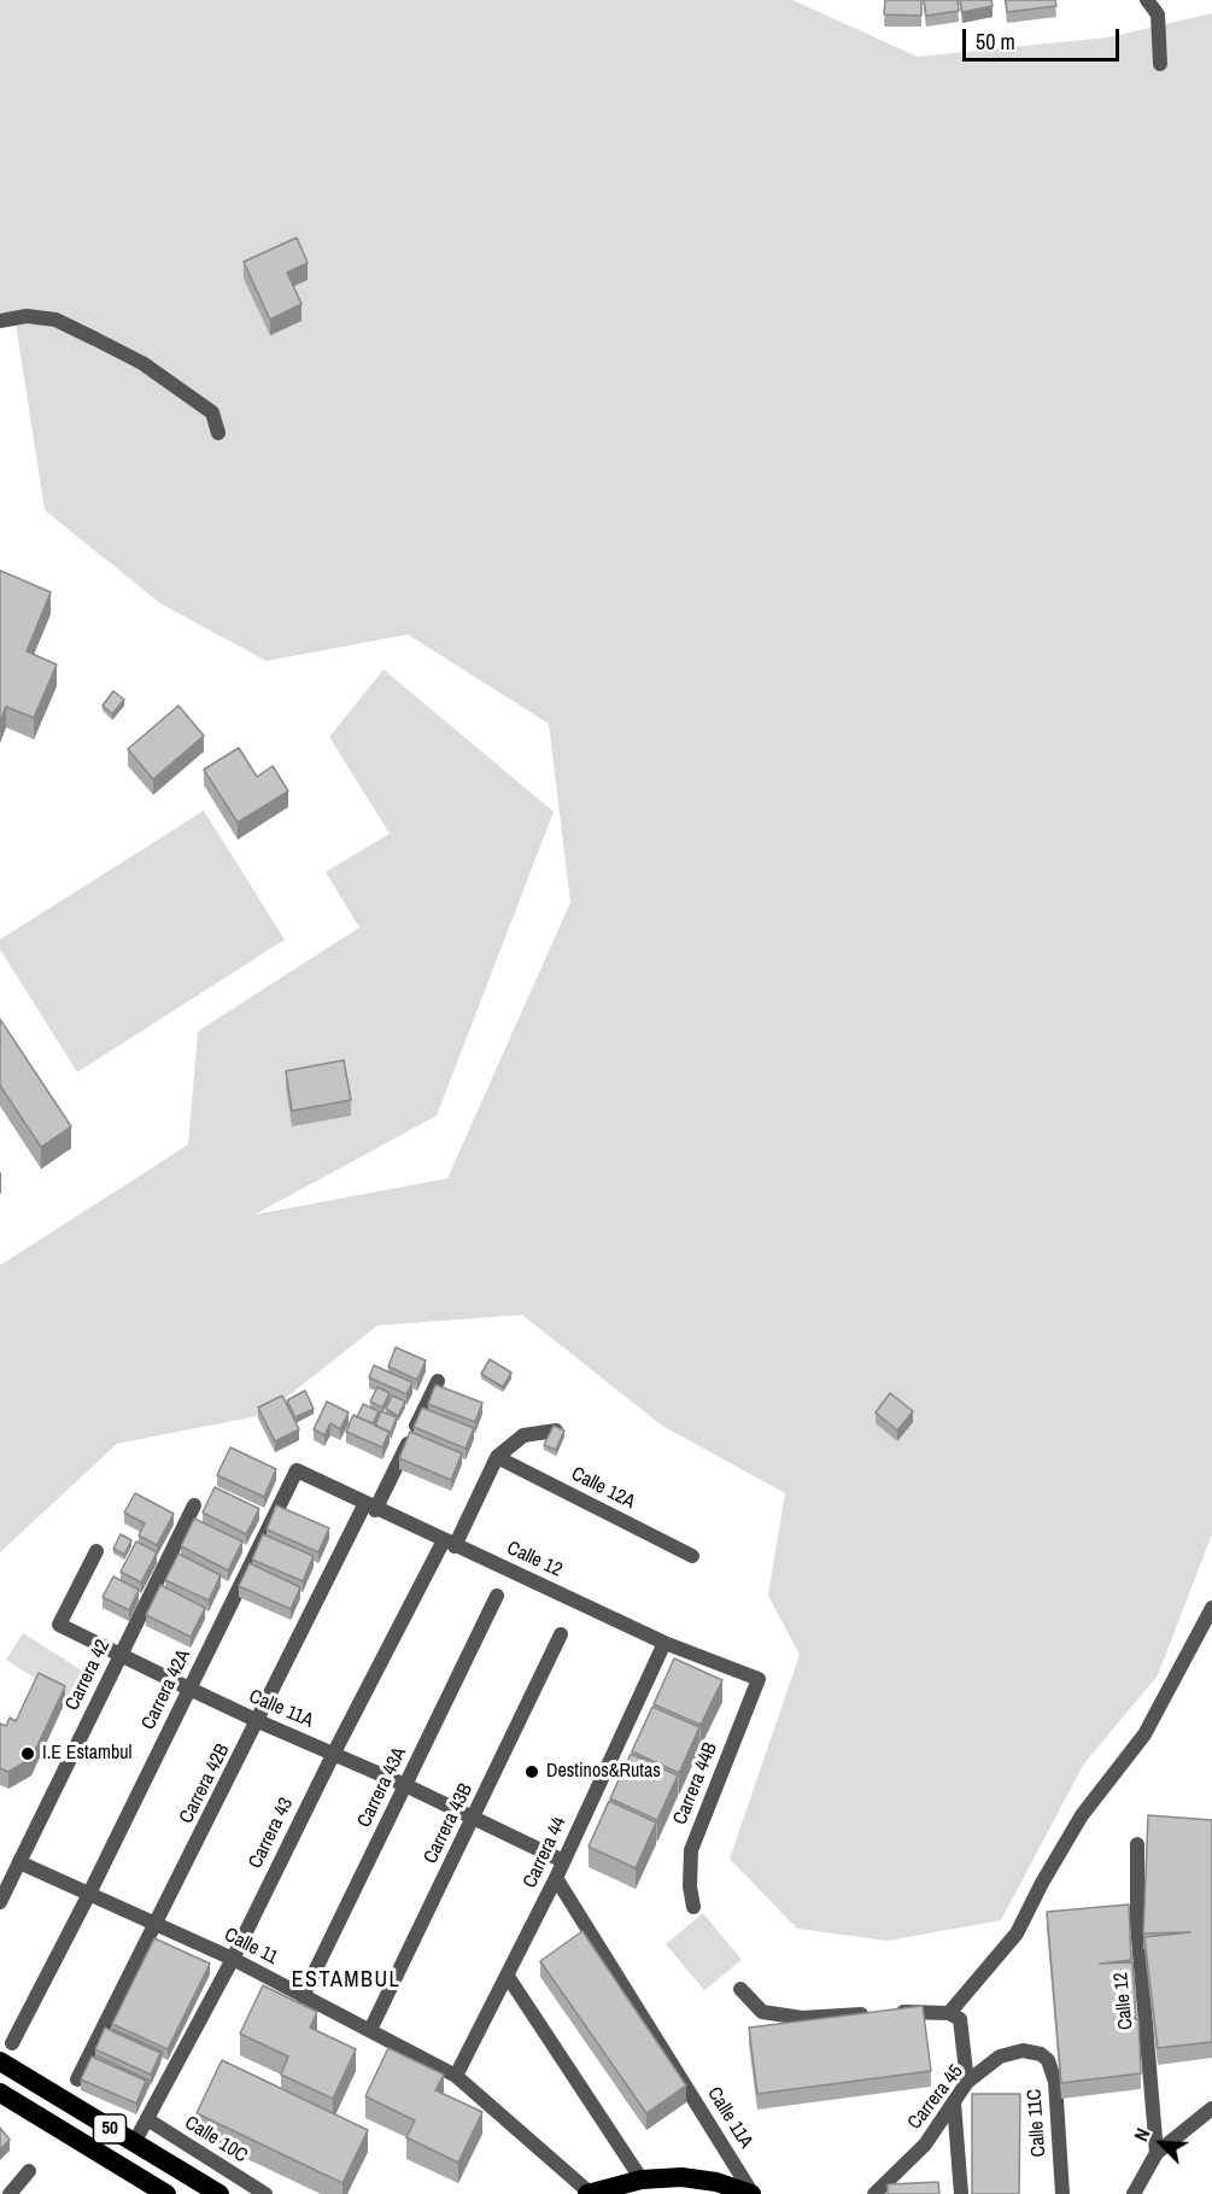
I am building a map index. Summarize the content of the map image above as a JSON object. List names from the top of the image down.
{
  "streets": {
    "highway": ["50"],
    "street": [
      "Calle 12A",
      "Calle 12",
      "Carrera 42",
      "Carrera 42A",
      "Calle 11A",
      "Carrera 42B",
      "Carrera 44B",
      "Carrera 43A",
      "Carrera 43B",
      "Carrera 43",
      "Carrera 44",
      "Calle 11",
      "Carrera 45",
      "Calle 11C",
      "Calle 10C"
    ]
  },
  "crossings": [
    ["Calle 12A", "Carrera 43"],
    ["Calle 12", "Carrera 42A"],
    ["Calle 12", "Carrera 42B"],
    ["Calle 12", "Carrera 44B"],
    ["Calle 12", "Carrera 43"],
    ["Calle 12", "Carrera 44"],
    ["Carrera 42", "Calle 11A"],
    ["Carrera 42", "Calle 11"],
    ["Carrera 42A", "Calle 11A"],
    ["Carrera 42A", "Calle 11"],
    ["Calle 11A", "Carrera 42B"],
    ["Calle 11A", "Carrera 43A"],
    ["Calle 11A", "Carrera 43B"],
    ["Calle 11A", "Carrera 43"],
    ["Calle 11A", "Carrera 44"],
    ["Carrera 42B", "Calle 11"],
    ["Carrera 43A", "Calle 11"],
    ["Carrera 43B", "Calle 11"],
    ["Carrera 43", "Calle 11"],
    ["Carrera 43", "50"],
    ["Carrera 43", "Calle 10C"],
    ["Carrera 44", "Calle 11"],
    ["Carrera 45", "Calle 11C"]
  ],
  "districts": ["ESTAMBUL"],
  "places": ["I.E Estambul", "Destinos&Rutas"],
  "scale_bar": "50 m",
  "north": "top left"
}
